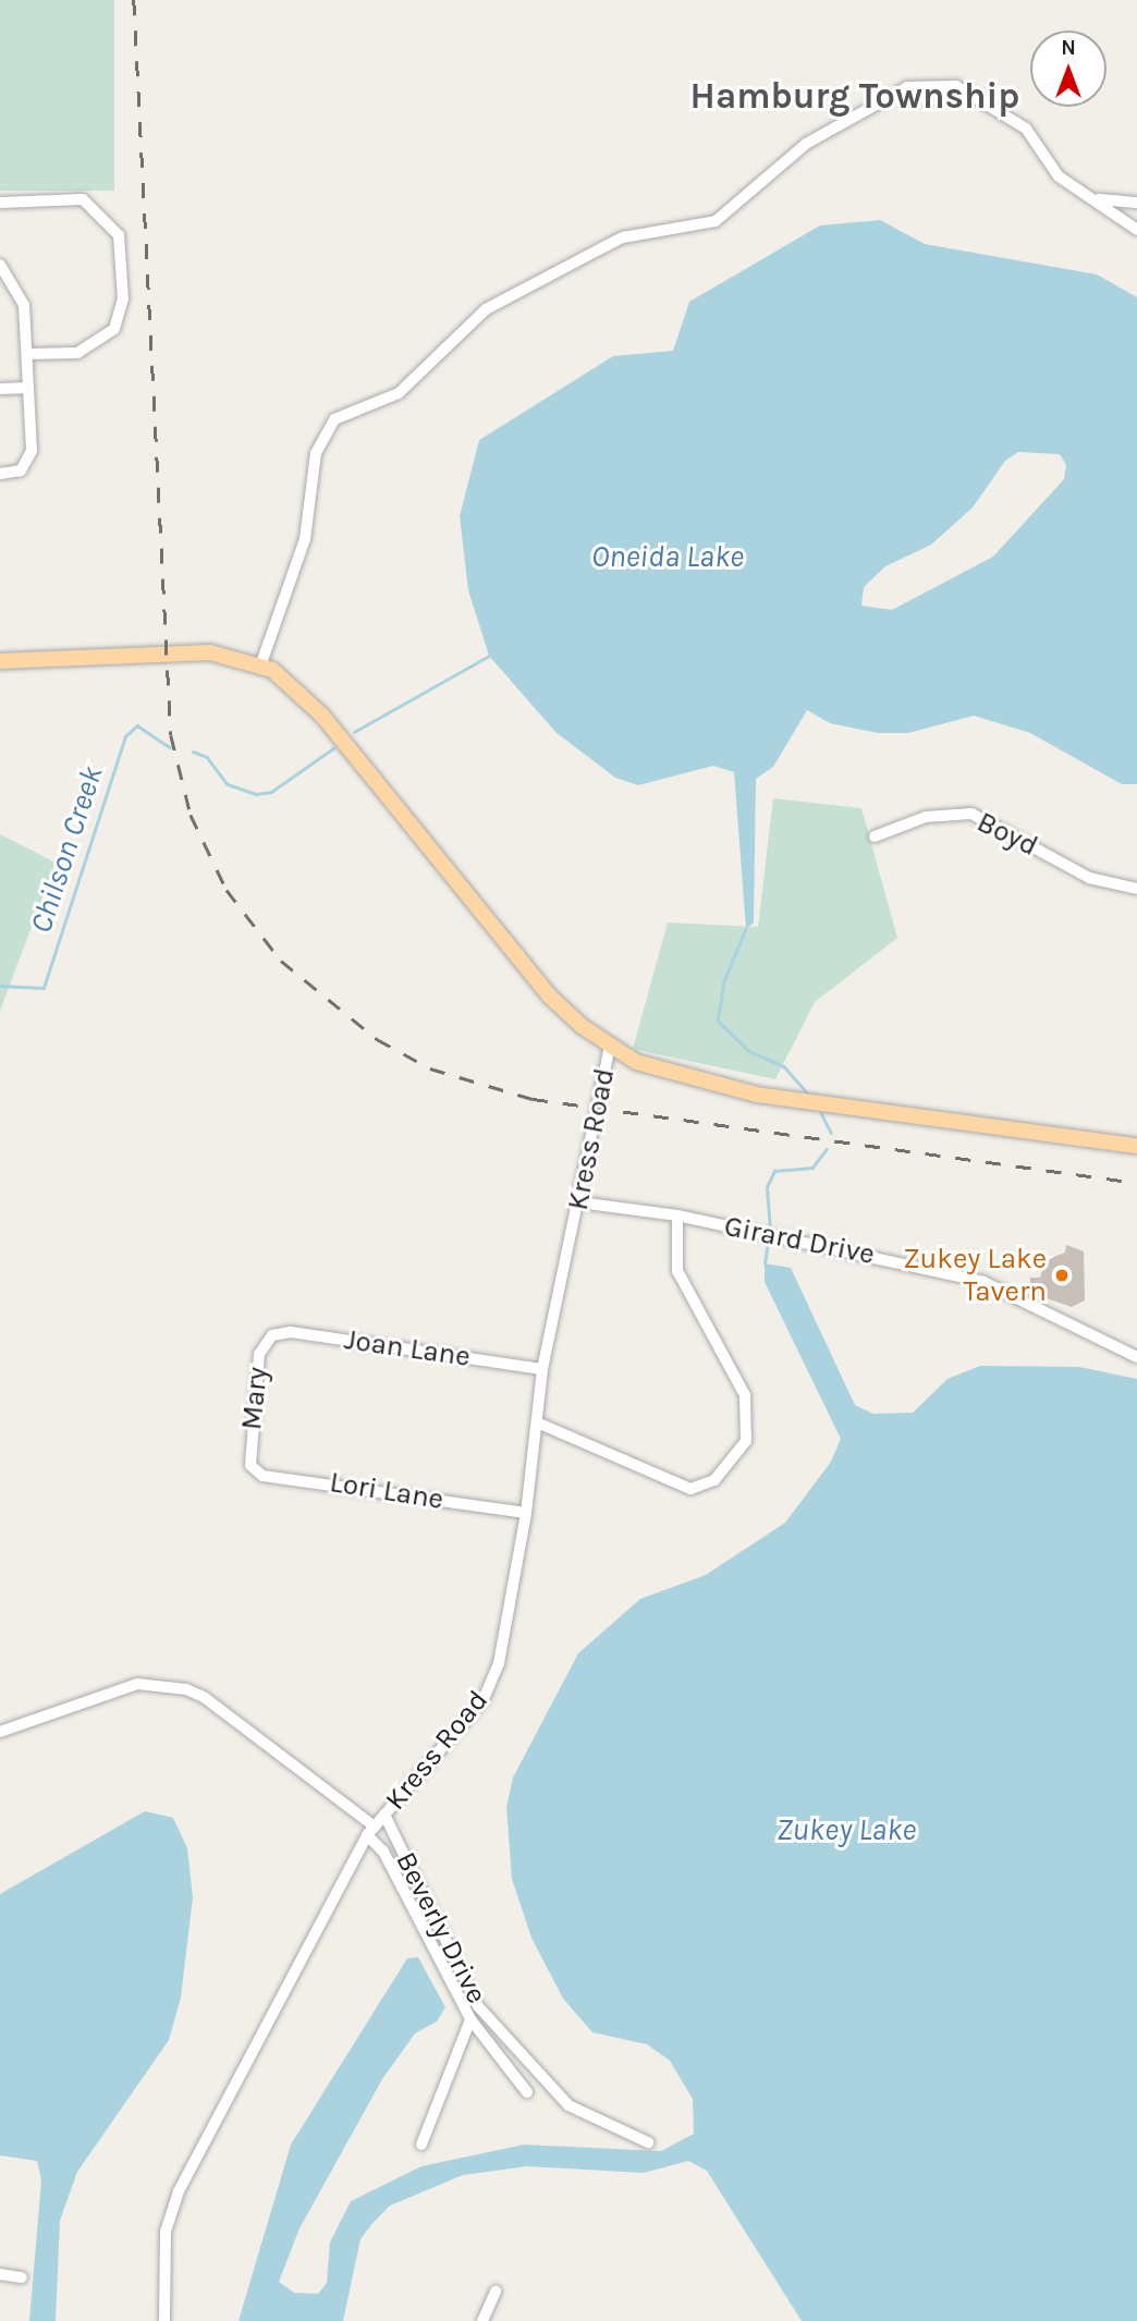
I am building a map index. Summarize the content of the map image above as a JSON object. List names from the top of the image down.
{
  "streets": {
    "street": [
      "Boyd",
      "Kress Road",
      "Girard Drive",
      "Joan Lane",
      "Mary",
      "Lori Lane",
      "Beverly Drive"
    ]
  },
  "crossings": [
    ["Kress Road", "Girard Drive"],
    ["Kress Road", "Joan Lane"],
    ["Kress Road", "Lori Lane"],
    ["Kress Road", "Beverly Drive"],
    ["Joan Lane", "Mary"],
    ["Mary", "Lori Lane"]
  ],
  "districts": ["Hamburg Township"],
  "water": ["Oneida Lake", "Chilson Creek", "Zukey Lake"],
  "places": ["Zukey Lake Tavern"],
  "north": "top"
}
